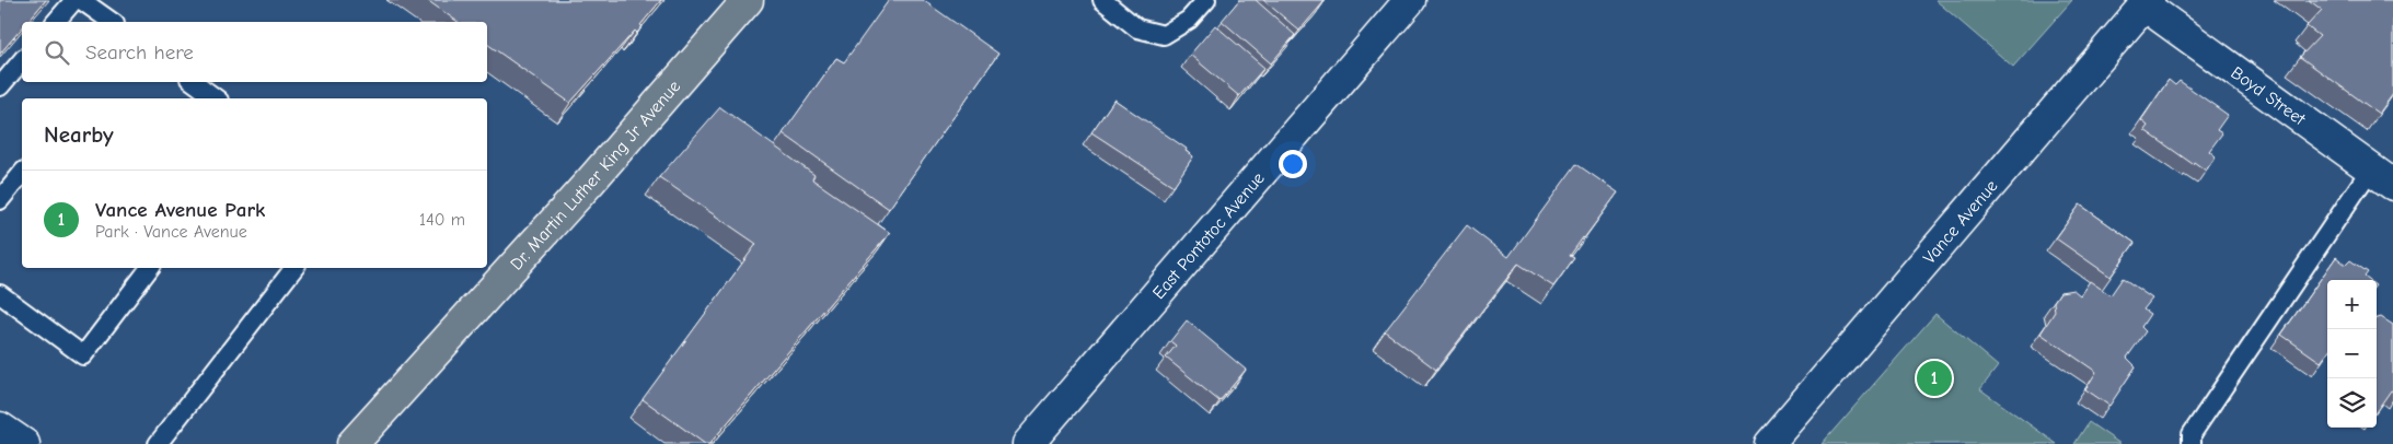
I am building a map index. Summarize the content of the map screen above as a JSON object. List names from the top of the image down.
{
  "streets": {
    "main road": ["Dr. Martin Luther King Jr Avenue"],
    "street": ["Boyd Street", "Vance Avenue", "East Pontotoc Avenue"]
  },
  "crossings": [
    ["Boyd Street", "Vance Avenue"]
  ],
  "page": {
    "search": "Search here",
    "heading": "Nearby",
    "list": [
      {
        "mark": "1",
        "name": "Vance Avenue Park",
        "note": "Park · Vance Avenue",
        "value": "140 m"
      }
    ],
    "map_buttons": ["+", "−"],
    "pins": "1"
  }
}
